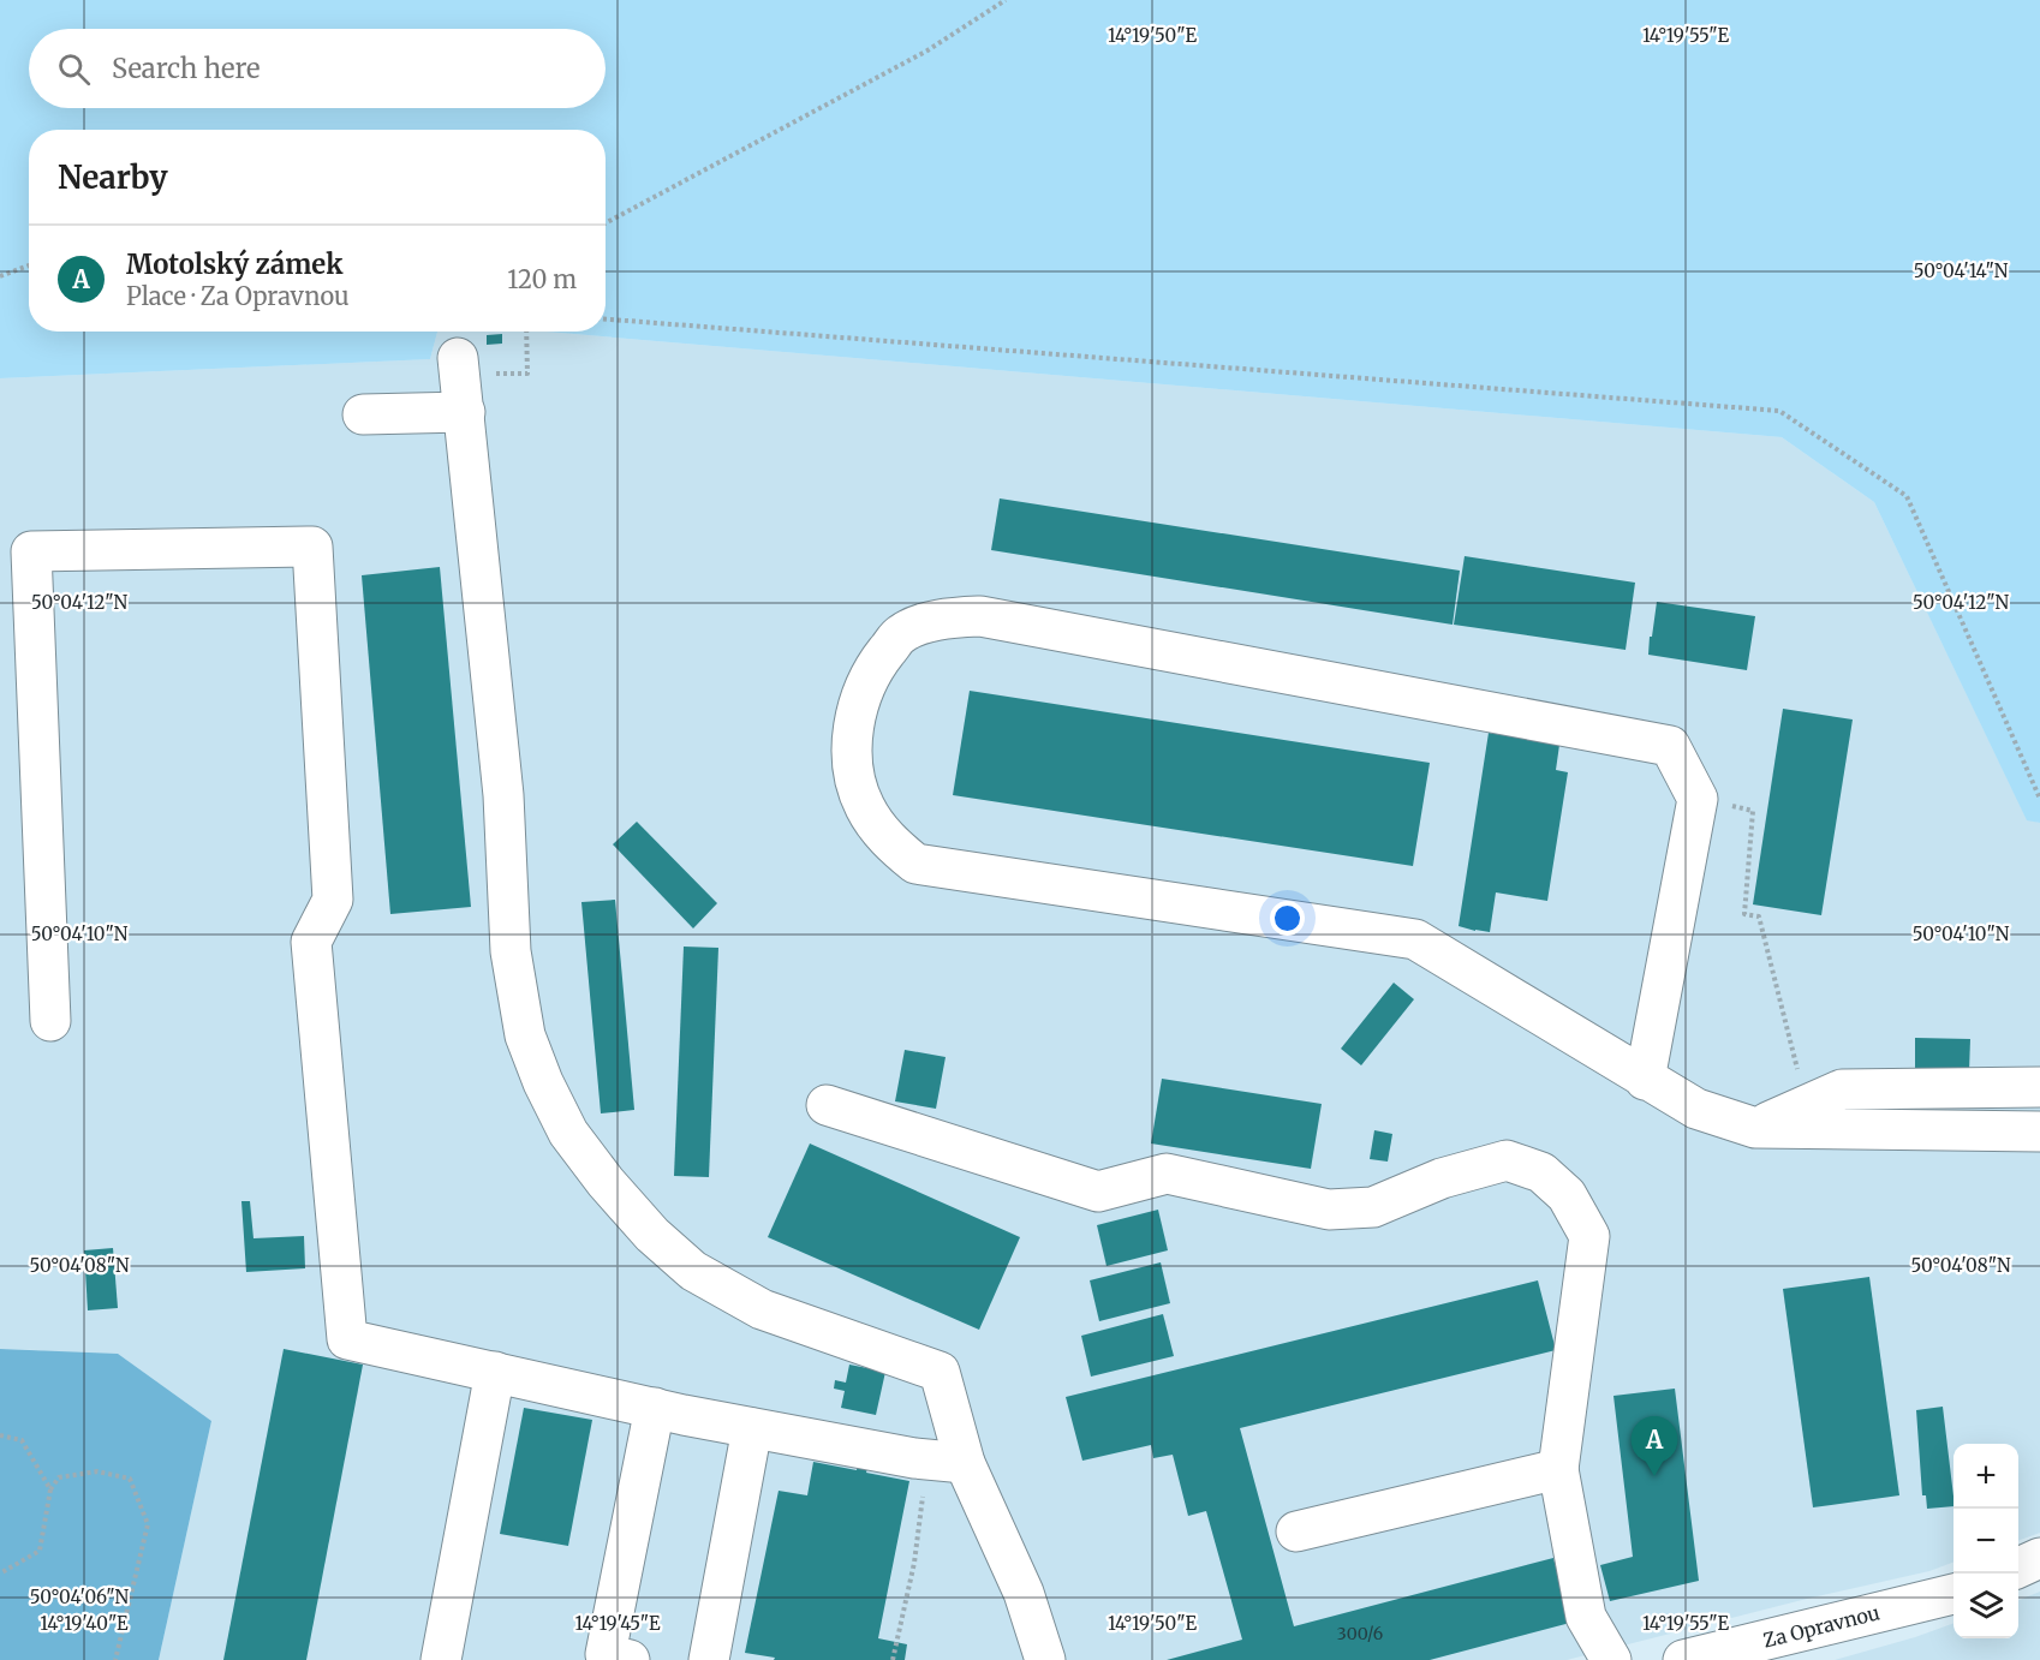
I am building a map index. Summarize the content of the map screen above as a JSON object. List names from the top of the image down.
{
  "streets": {
    "street": ["Za Opravnou"]
  },
  "house_numbers": ["300/6"],
  "page": {
    "search": "Search here",
    "heading": "Nearby",
    "list": [
      {
        "mark": "A",
        "name": "Motolský zámek",
        "note": "Place · Za Opravnou",
        "value": "120 m"
      }
    ],
    "pins": "A",
    "map_buttons": ["+", "−"]
  },
  "coordinates": [
    "14°19'50\"E",
    "14°19'55\"E",
    "50°04'14\"N",
    "50°04'12\"N",
    "50°04'10\"N",
    "50°04'08\"N",
    "50°04'06\"N",
    "14°19'40\"E",
    "14°19'45\"E"
  ]
}
